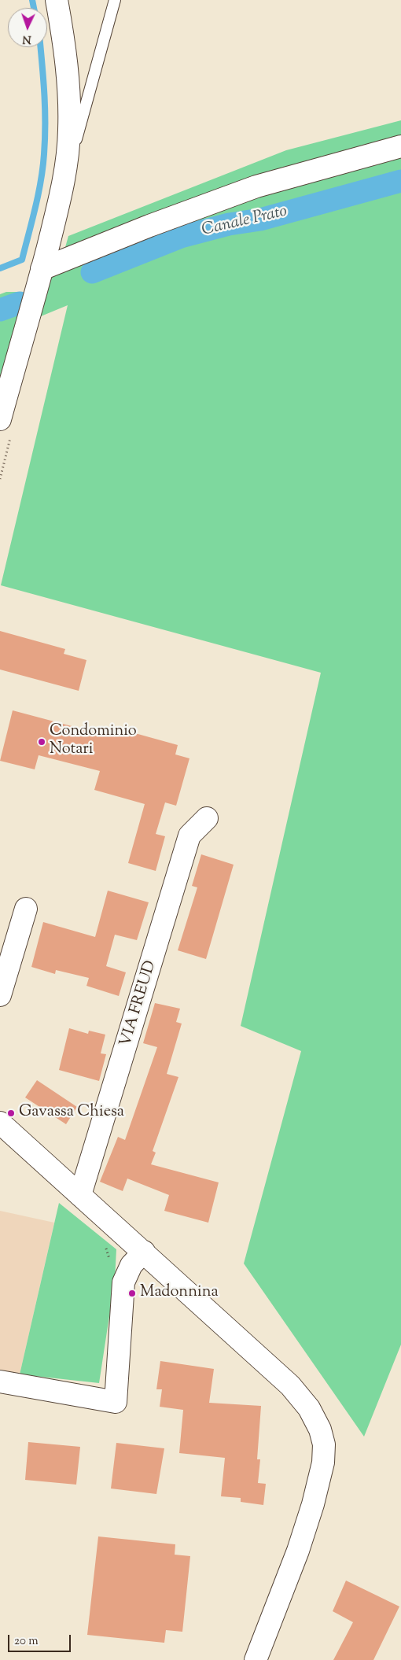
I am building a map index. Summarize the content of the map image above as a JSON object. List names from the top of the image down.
{
  "streets": {
    "street": ["VIA FREUD"]
  },
  "water": ["Canale Prato"],
  "places": ["Condominio Notari", "Gavassa Chiesa", "Madonnina"],
  "scale_bar": "20 m",
  "north": "bottom"
}
